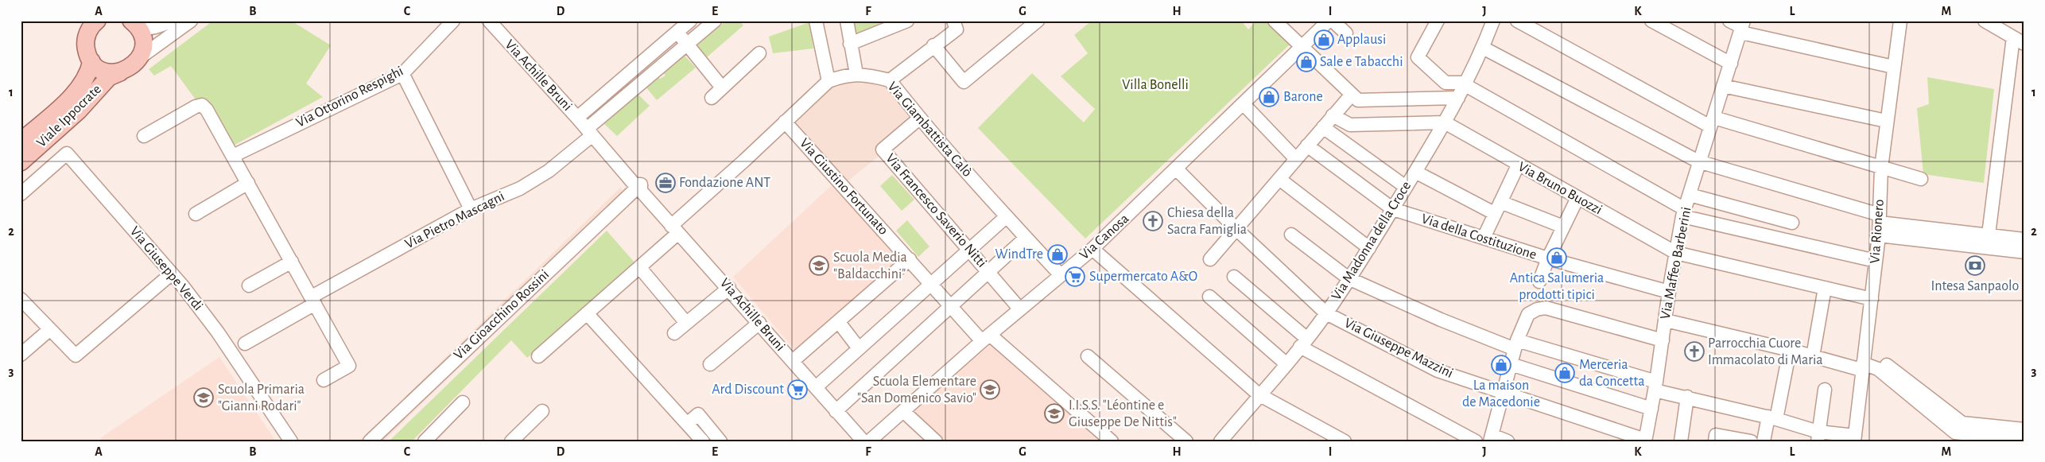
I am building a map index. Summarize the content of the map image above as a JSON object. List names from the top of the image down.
{
  "streets": {
    "main road": ["Viale Ippocrate"],
    "street": [
      "Via Achille Bruni",
      "Via Ottorino Respighi",
      "Via Giambattista Calò",
      "Via Giustino Fortunato",
      "Via Bruno Buozzi",
      "Via Francesco Saverio Nitti",
      "Via Pietro Mascagni",
      "Via Rionero",
      "Via Canosa",
      "Via della Costituzione",
      "Via Madonna della Croce",
      "Via Maffeo Barberini",
      "Via Giuseppe Verdi",
      "Via Gioacchino Rossini",
      "Via Giuseppe Mazzini"
    ]
  },
  "crossings": [
    ["Via Achille Bruni", "Via Giambattista Calò"],
    ["Via Achille Bruni", "Via Pietro Mascagni"],
    ["Via Achille Bruni", "Via Canosa"],
    ["Via Achille Bruni", "Via Gioacchino Rossini"],
    ["Via Giambattista Calò", "Via Giustino Fortunato"],
    ["Via Giambattista Calò", "Via Francesco Saverio Nitti"],
    ["Via Giambattista Calò", "Via Canosa"],
    ["Via Giustino Fortunato", "Via Canosa"],
    ["Via Bruno Buozzi", "Via Rionero"],
    ["Via Bruno Buozzi", "Via Madonna della Croce"],
    ["Via Bruno Buozzi", "Via Maffeo Barberini"],
    ["Via Francesco Saverio Nitti", "Via Canosa"],
    ["Via Canosa", "Via Giuseppe Mazzini"],
    ["Via della Costituzione", "Via Madonna della Croce"],
    ["Via della Costituzione", "Via Maffeo Barberini"],
    ["Via Madonna della Croce", "Via Giuseppe Mazzini"],
    ["Via Maffeo Barberini", "Via Giuseppe Mazzini"]
  ],
  "parks": ["Villa Bonelli"],
  "places": {
    "shop": [
      "Applausi",
      "Sale e Tabacchi",
      "Barone",
      "WindTre",
      "Antica Salumeria prodotti tipici",
      "La maison de Macedonie",
      "Merceria da Concetta"
    ],
    "office": ["Fondazione ANT"],
    "church": ["Chiesa della Sacra Famiglia", "Parrocchia Cuore Immacolato di Maria"],
    "school or university": [
      "Scuola Media \"Baldacchini\"",
      "Scuola Elementare \"San Domenico Savio\"",
      "Scuola Primaria \"Gianni Rodari\"",
      "I.I.S.S. \"Léontine e Giuseppe De Nittis\""
    ],
    "bank": ["Intesa Sanpaolo"],
    "supermarket": ["Supermercato A&O", "Ard Discount"]
  },
  "grid": {
    "columns": [
      "A",
      "B",
      "C",
      "D",
      "E",
      "F",
      "G",
      "H",
      "I",
      "J",
      "K",
      "L",
      "M"
    ],
    "rows": ["1", "2", "3"]
  }
}
